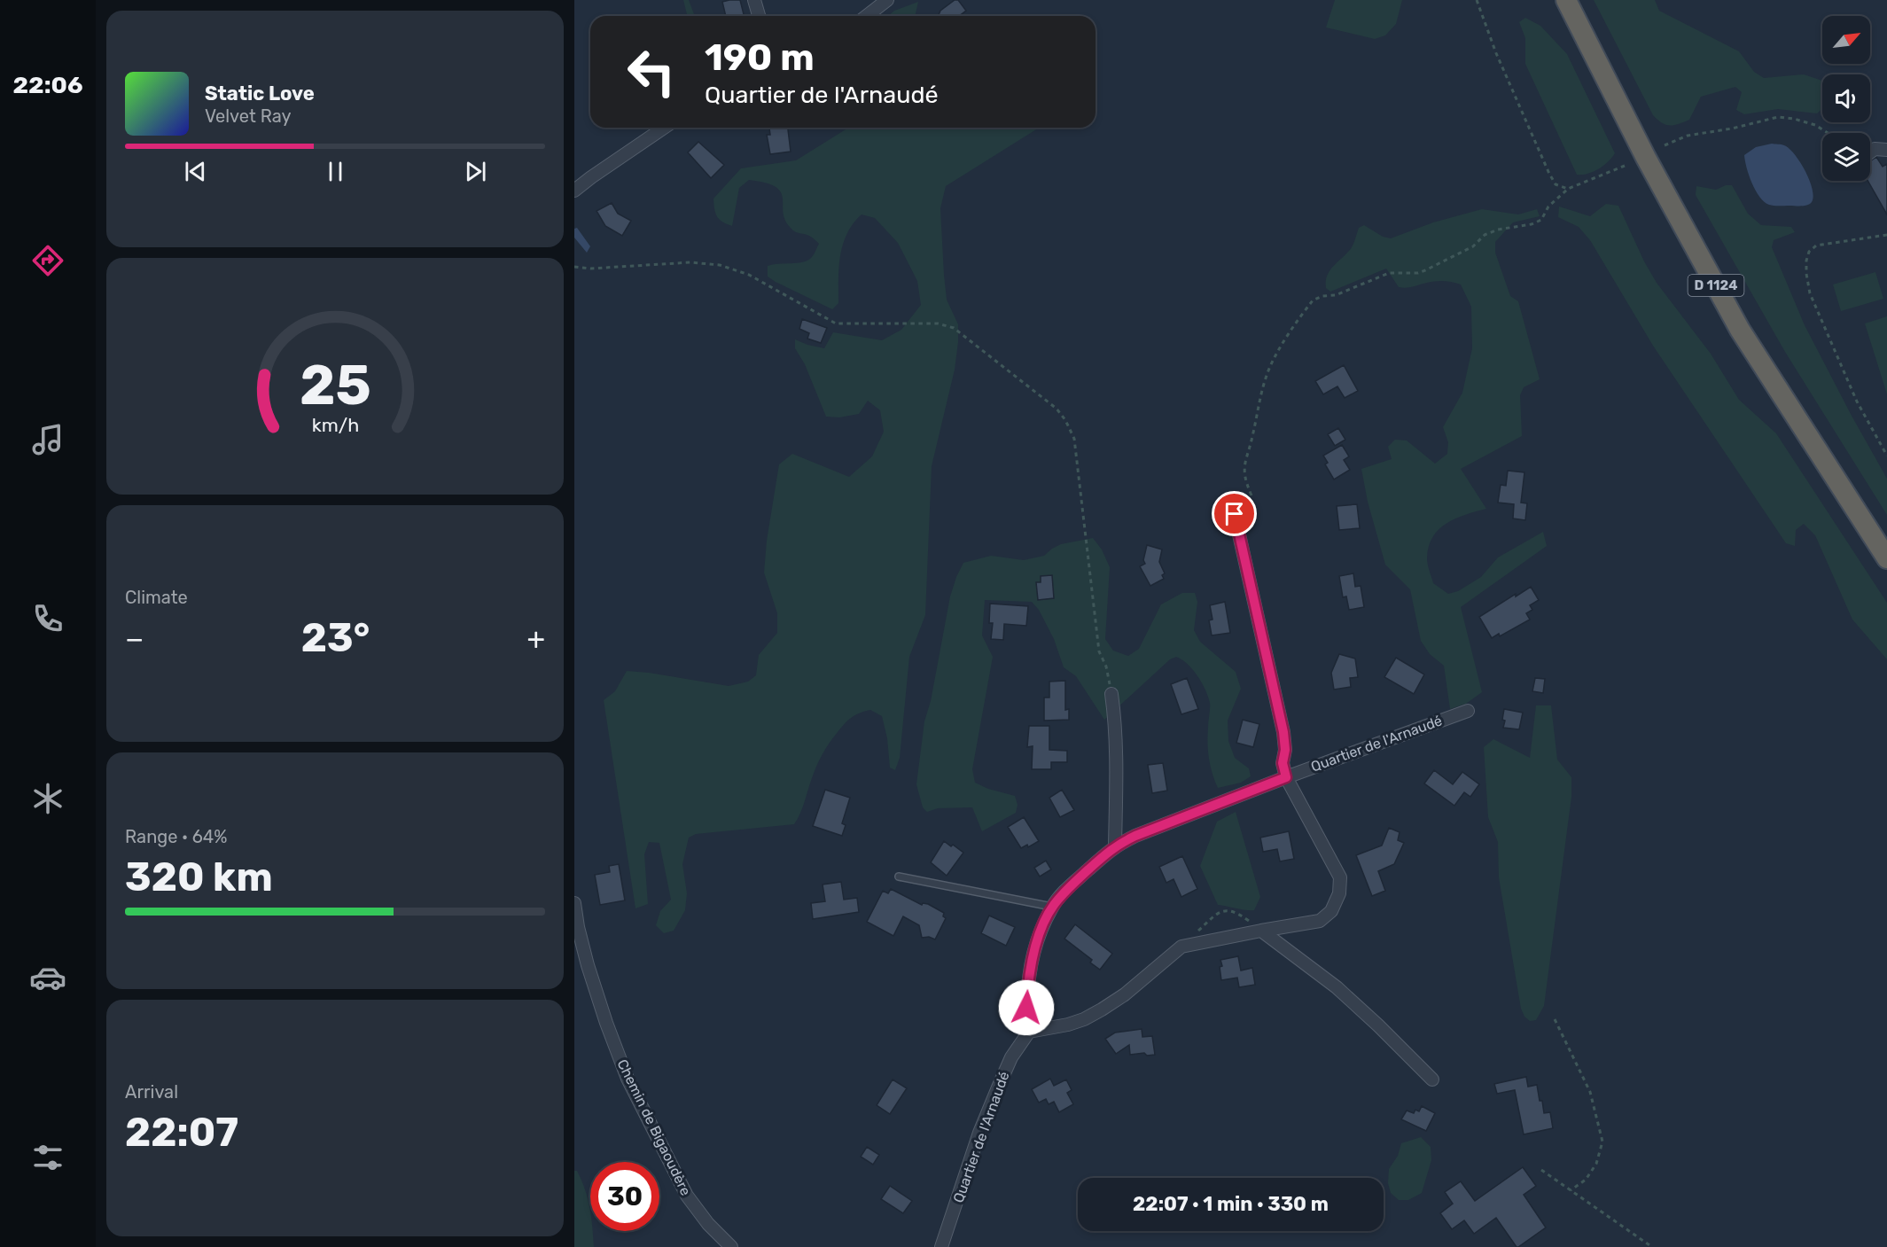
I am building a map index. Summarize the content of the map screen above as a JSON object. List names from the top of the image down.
{
  "streets": {
    "highway": ["D 1124"],
    "street": ["Quartier de l'Arnaudé", "Chemin de Bigaoudère"]
  },
  "north": "top right",
  "page": {
    "tabs": "22:06",
    "turn": ["190 m", "Quartier de l'Arnaudé"],
    "song": ["Static Love", "Velvet Ray"],
    "tile": [
      "Climate",
      ["Range · 64%", "320 km"],
      ["Arrival", "22:07"]
    ],
    "heat": ["−", "23°", "+"],
    "limit": "30",
    "trip": "22:07 · 1 min · 330 m",
    "gauge": ["25", "km/h"]
  }
}
